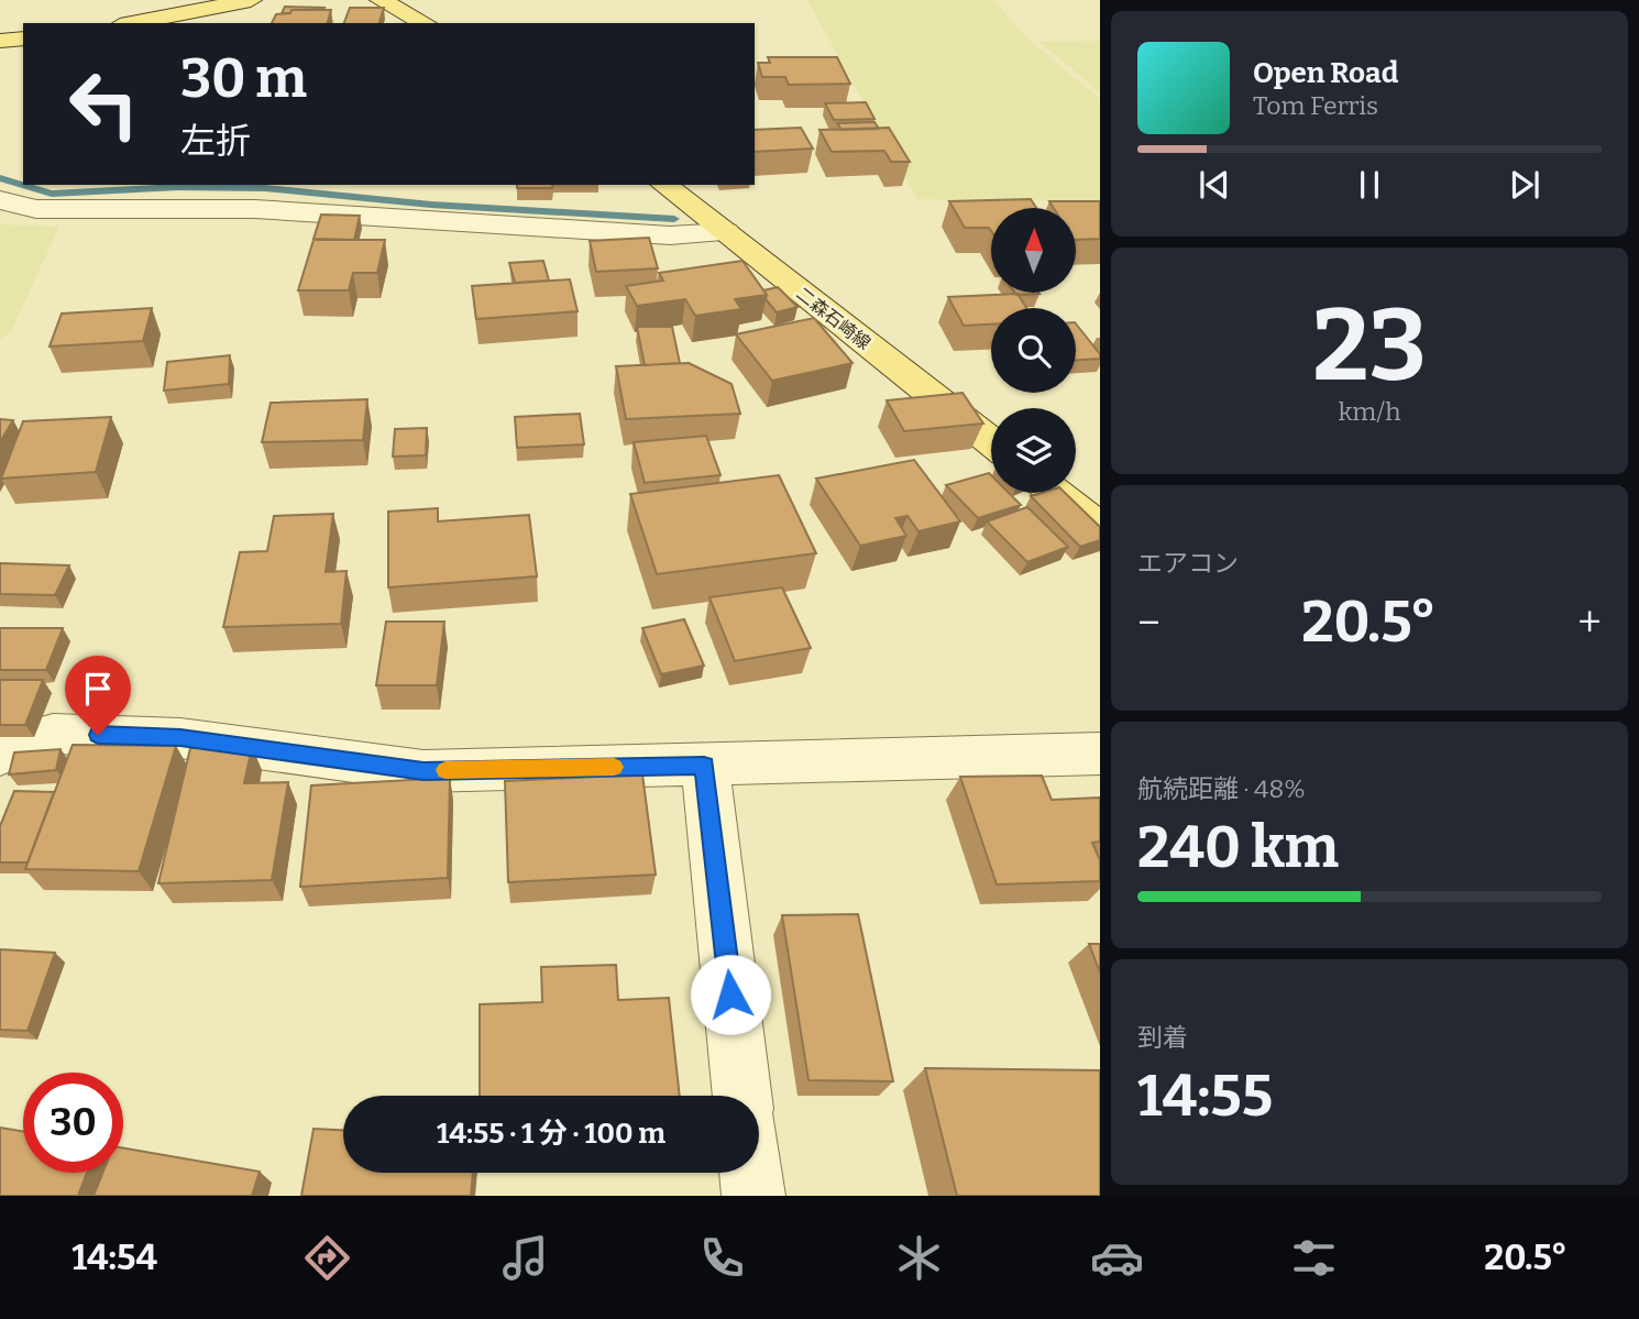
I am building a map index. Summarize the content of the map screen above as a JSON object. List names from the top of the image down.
{
  "streets": {
    "main road": ["二森石崎線"]
  },
  "north": "top",
  "page": {
    "turn": ["30 m", "左折"],
    "song": ["Open Road", "Tom Ferris"],
    "tile": [
      ["23", "km/h"],
      "エアコン",
      ["航続距離 · 48%", "240 km"],
      ["到着", "14:55"]
    ],
    "heat": ["−", "20.5°", "+"],
    "limit": "30",
    "trip": "14:55 · 1 分 · 100 m",
    "tabs": ["14:54", "20.5°"]
  }
}
